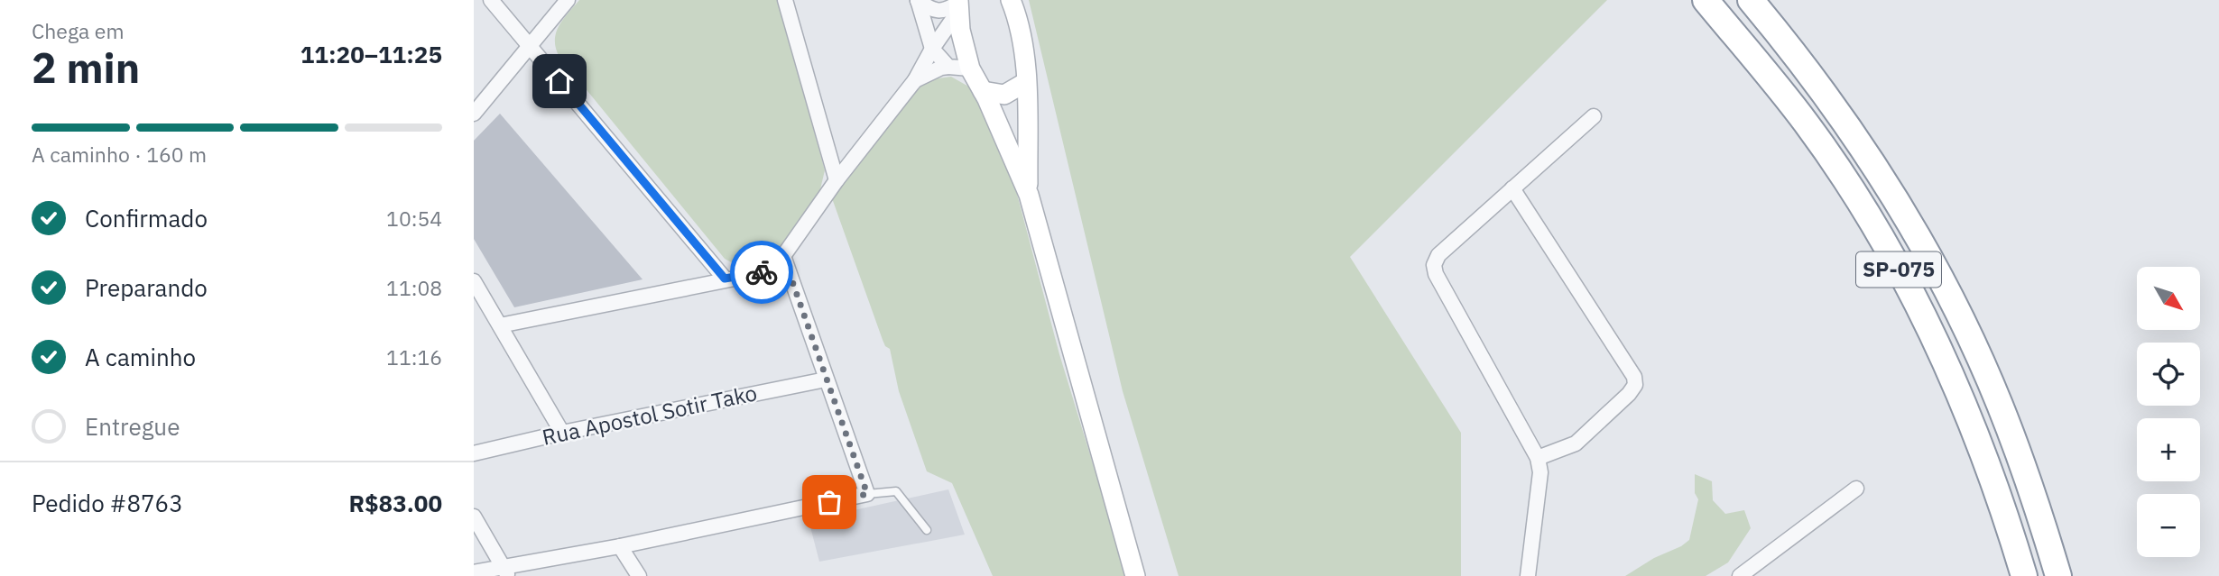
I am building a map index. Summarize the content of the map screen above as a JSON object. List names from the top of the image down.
{
  "streets": {
    "highway": ["SP-075"],
    "street": ["Rua Apostol Sotir Tako"]
  },
  "north": "bottom right",
  "page": {
    "heading": ["2 min", "Chega em", "11:20–11:25"],
    "panel": ["Pedido #8763", "R$83.00"],
    "bar": "A caminho · 160 m",
    "list": [
      ["Confirmado", "10:54"],
      ["Preparando", "11:08"],
      ["A caminho", "11:16"],
      "Entregue"
    ],
    "map_buttons": ["+", "−"]
  }
}
